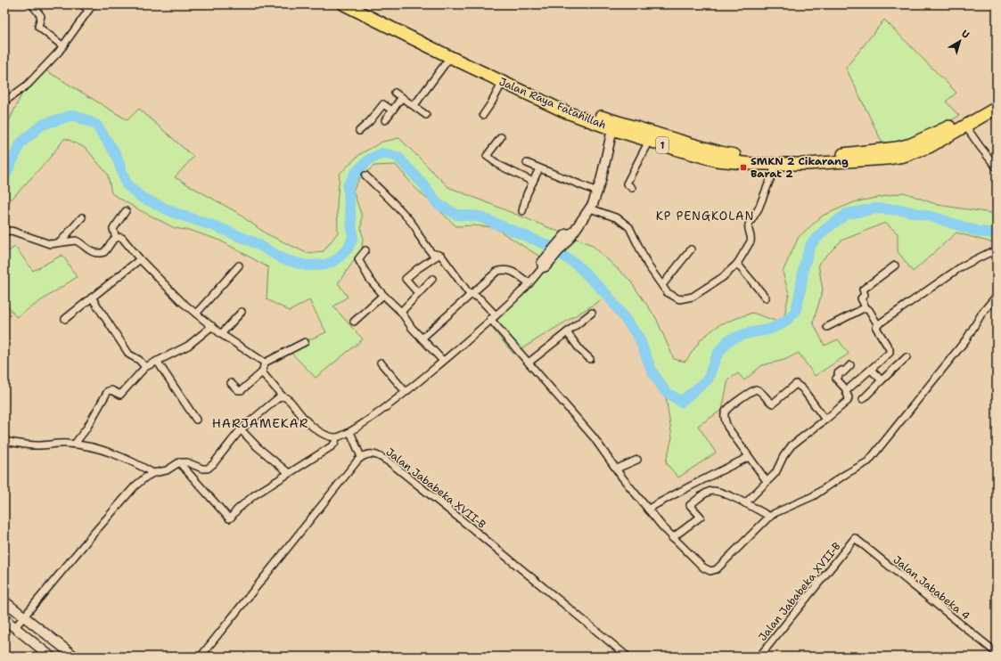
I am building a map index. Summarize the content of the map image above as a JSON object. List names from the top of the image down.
{
  "streets": {
    "highway": ["Jalan Raya Fatahillah", "1"],
    "street": ["Jalan Jababeka XVII-B", "Jalan Jababeka 4"]
  },
  "crossings": [
    ["Jalan Jababeka XVII-B", "Jalan Jababeka 4"]
  ],
  "districts": ["KP PENGKOLAN", "HARJAMEKAR"],
  "places": {
    "transit": ["SMKN 2 Cikarang Barat 2"]
  },
  "north": "top right"
}
